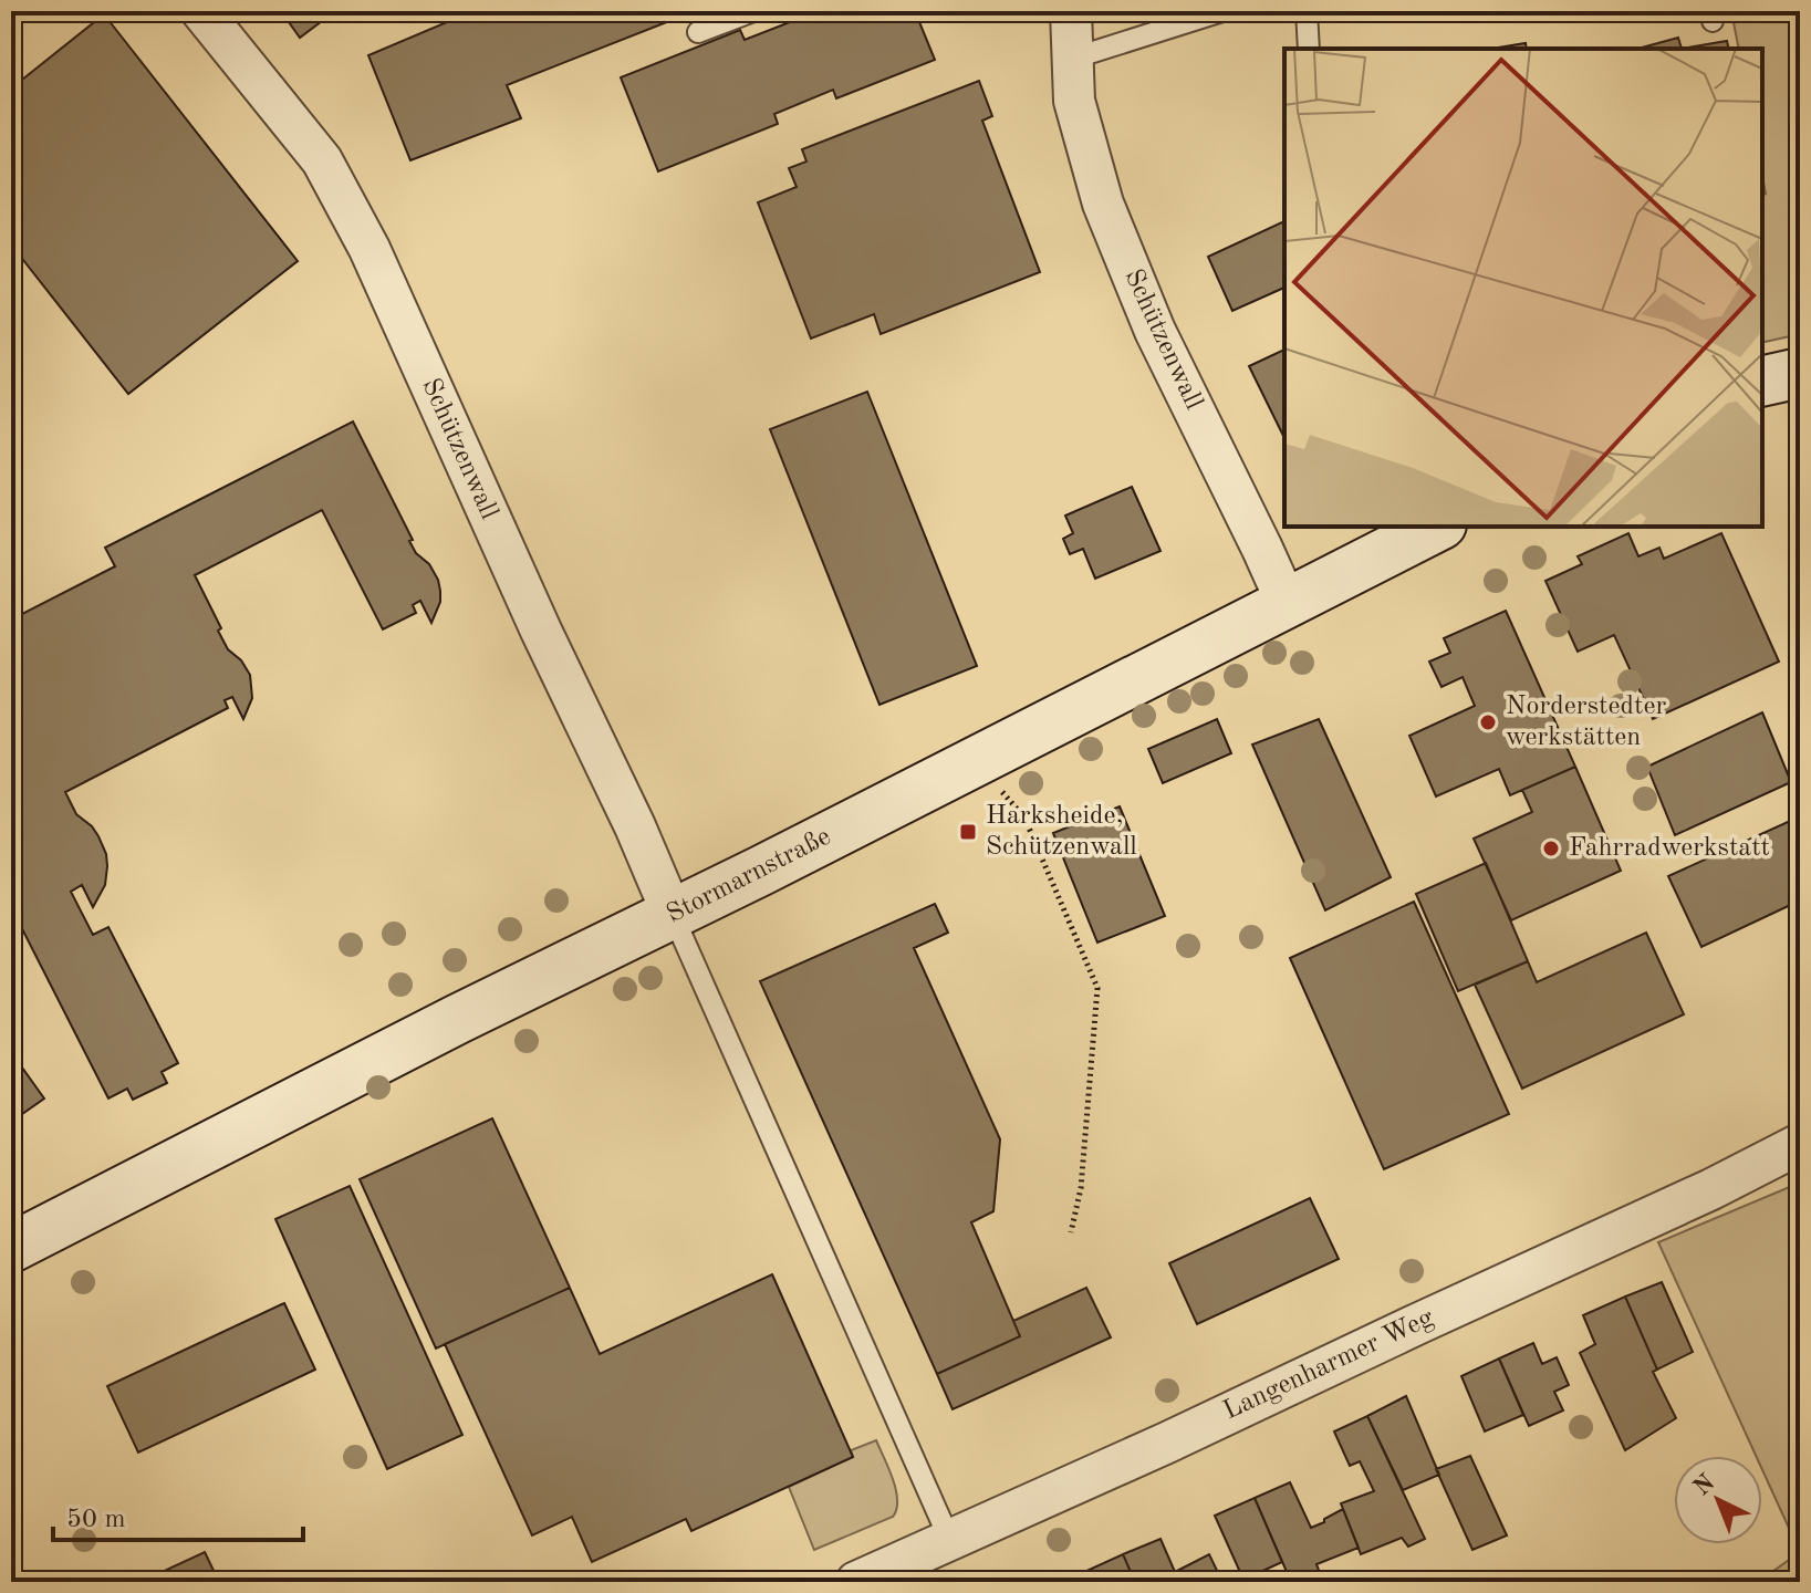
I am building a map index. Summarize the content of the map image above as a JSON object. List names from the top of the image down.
{
  "streets": {
    "main road": ["Stormarnstraße"],
    "street": ["Schützenwall", "Langenharmer Weg"]
  },
  "crossings": [
    ["Schützenwall", "Stormarnstraße"]
  ],
  "places": {
    "other": ["Norderstedter werkstätten", "Fahrradwerkstatt"],
    "transit": ["Harksheide, Schützenwall"]
  },
  "scale_bar": "50 m",
  "north": "top left"
}
